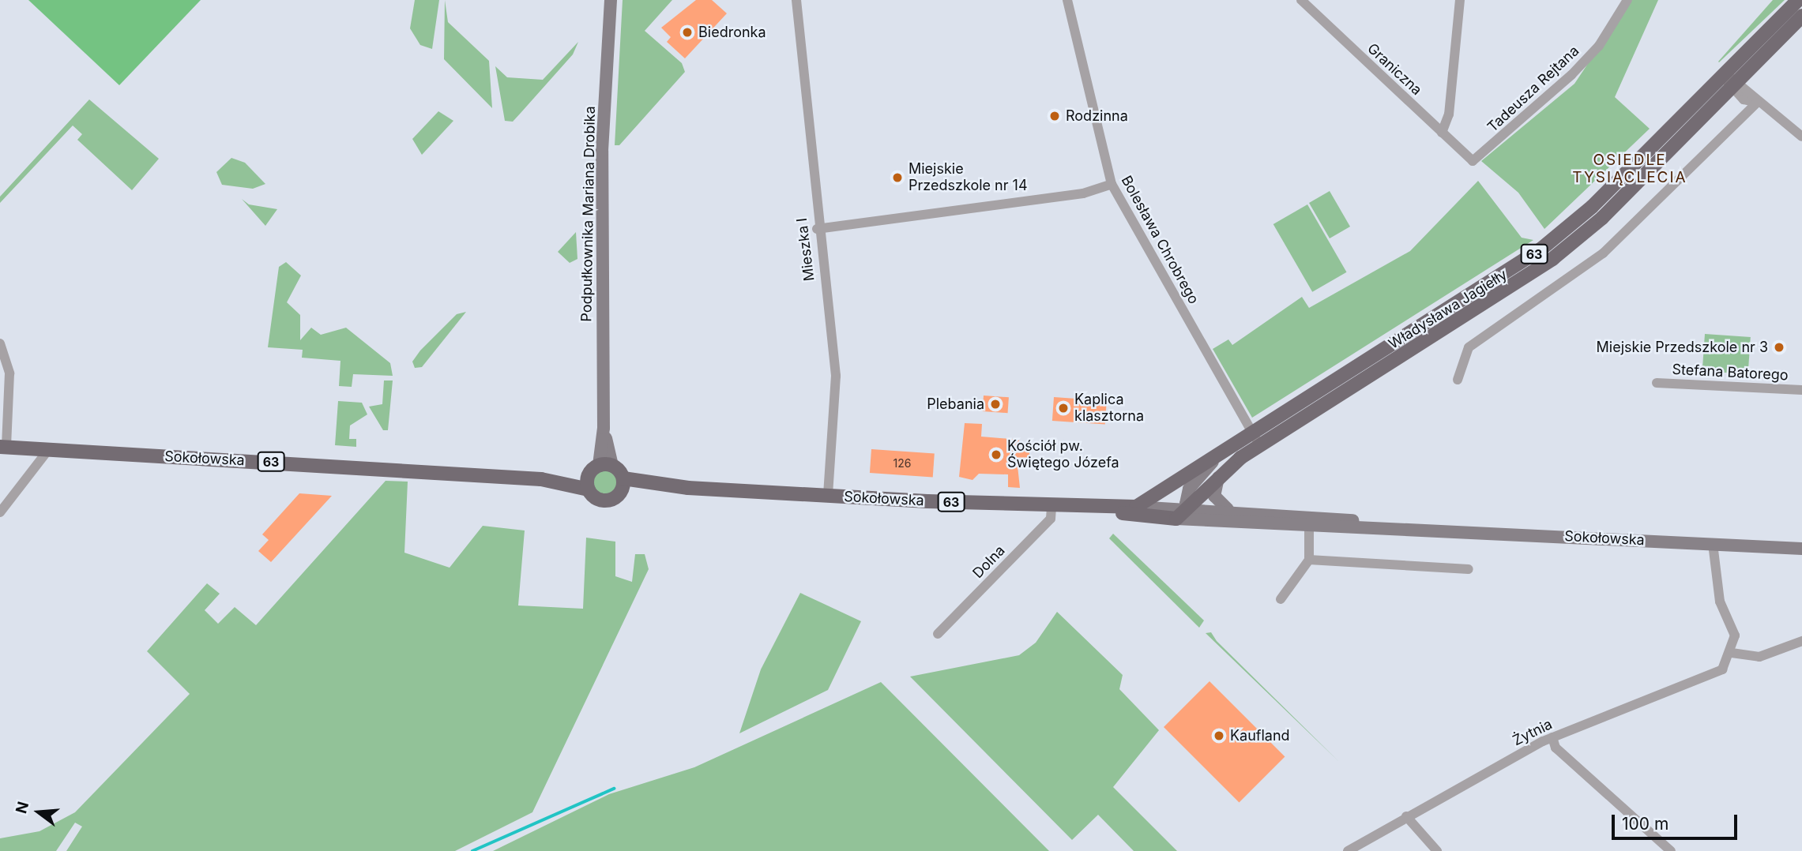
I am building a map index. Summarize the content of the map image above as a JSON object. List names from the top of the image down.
{
  "streets": {
    "main road": ["63", "Władysława Jagiełły", "Sokołowska"],
    "street": [
      "Graniczna",
      "Tadeusza Rejtana",
      "Podpułkownika Mariana Drobika",
      "Bolesława Chrobrego",
      "Mieszka I",
      "Stefana Batorego",
      "Dolna",
      "Żytnia"
    ]
  },
  "crossings": [
    ["Graniczna", "Tadeusza Rejtana"],
    ["Podpułkownika Mariana Drobika", "Sokołowska"],
    ["Bolesława Chrobrego", "Władysława Jagiełły"],
    ["Mieszka I", "Sokołowska"],
    ["63", "Sokołowska"],
    ["Władysława Jagiełły", "Sokołowska"],
    ["Sokołowska", "Dolna"]
  ],
  "districts": ["OSIEDLE TYSIĄCLECIA"],
  "places": [
    "Biedronka",
    "Rodzinna",
    "Miejskie Przedszkole nr 14",
    "Miejskie Przedszkole nr 3",
    "Plebania",
    "Kaplica klasztorna",
    "Kościół pw. Świętego Józefa",
    "Kaufland"
  ],
  "house_numbers": ["126"],
  "scale_bar": "100 m",
  "north": "left"
}
